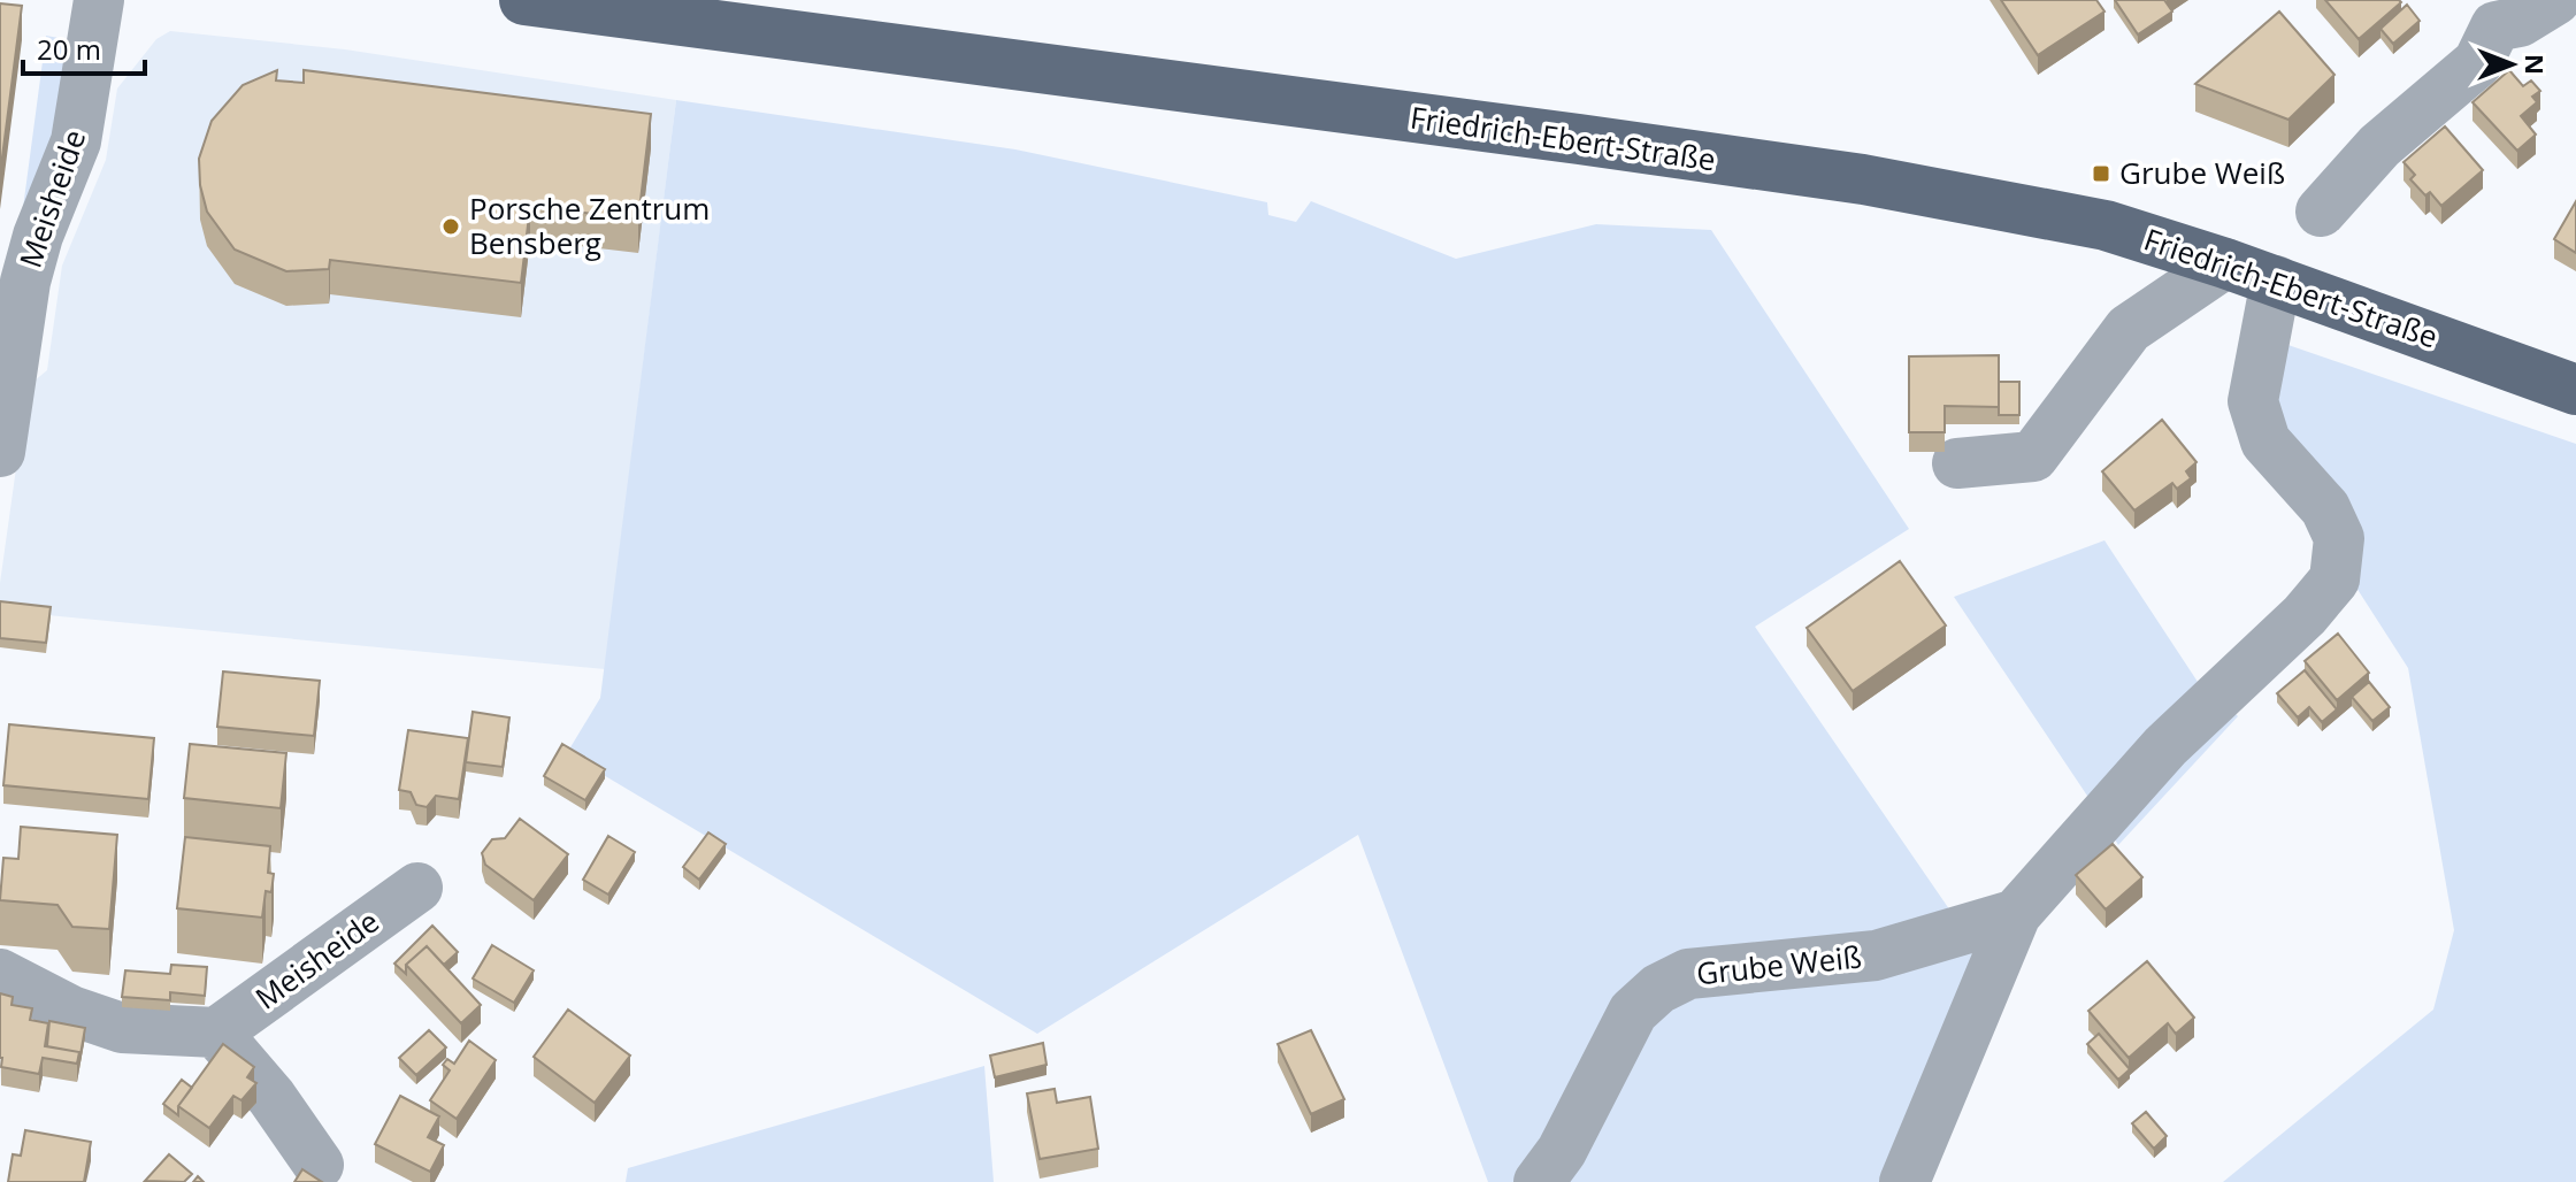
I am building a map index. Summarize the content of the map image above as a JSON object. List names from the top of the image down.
{
  "streets": {
    "main road": ["Friedrich-Ebert-Straße"],
    "street": ["Meisheide", "Grube Weiß"]
  },
  "places": {
    "transit": ["Grube Weiß"],
    "other": ["Porsche Zentrum Bensberg"]
  },
  "scale_bar": "20 m",
  "north": "right"
}
